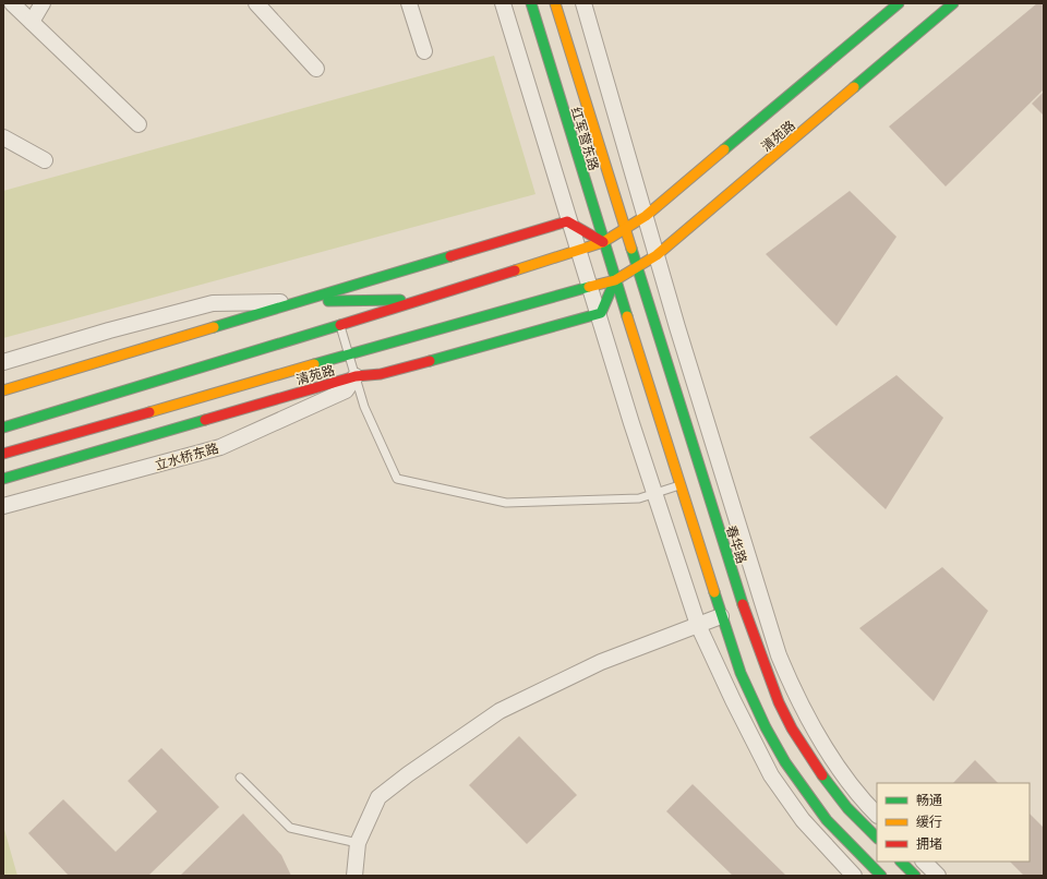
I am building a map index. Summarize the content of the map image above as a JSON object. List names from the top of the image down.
{
  "streets": {
    "street": [
      "清苑路",
      "红军营东路",
      "立水桥东路",
      "春华路"
    ]
  },
  "crossings": [
    ["清苑路", "红军营东路"],
    ["清苑路", "立水桥东路"],
    ["清苑路", "春华路"],
    ["红军营东路", "春华路"]
  ],
  "legend": ["畅通", "缓行", "拥堵"]
}
